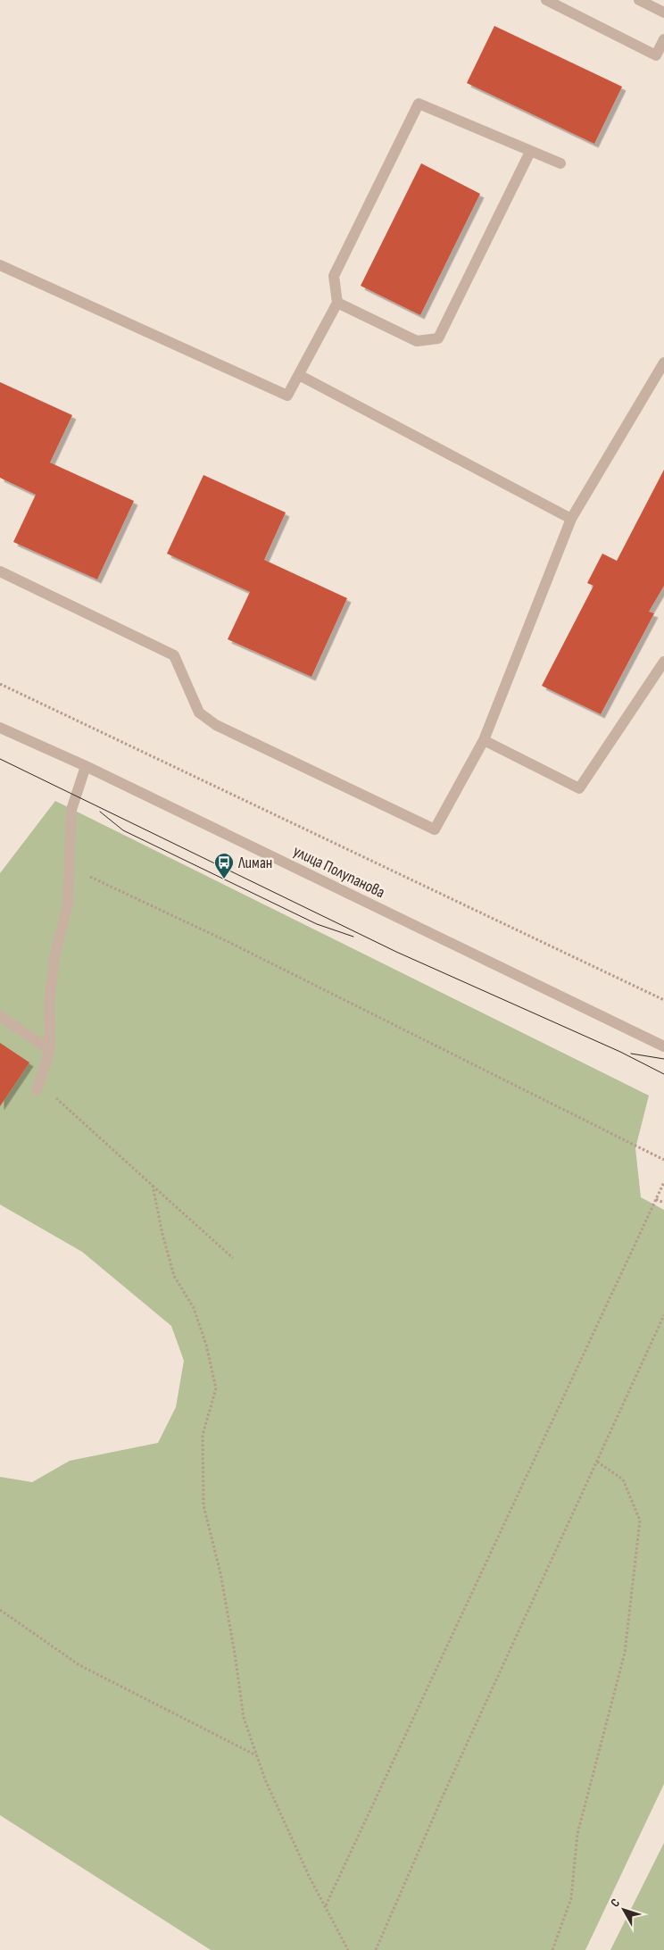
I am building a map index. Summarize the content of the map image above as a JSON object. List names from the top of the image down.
{
  "streets": {
    "street": ["улица Полупанова"]
  },
  "places": {
    "bus stop": ["Лиман"]
  },
  "north": "top left"
}
